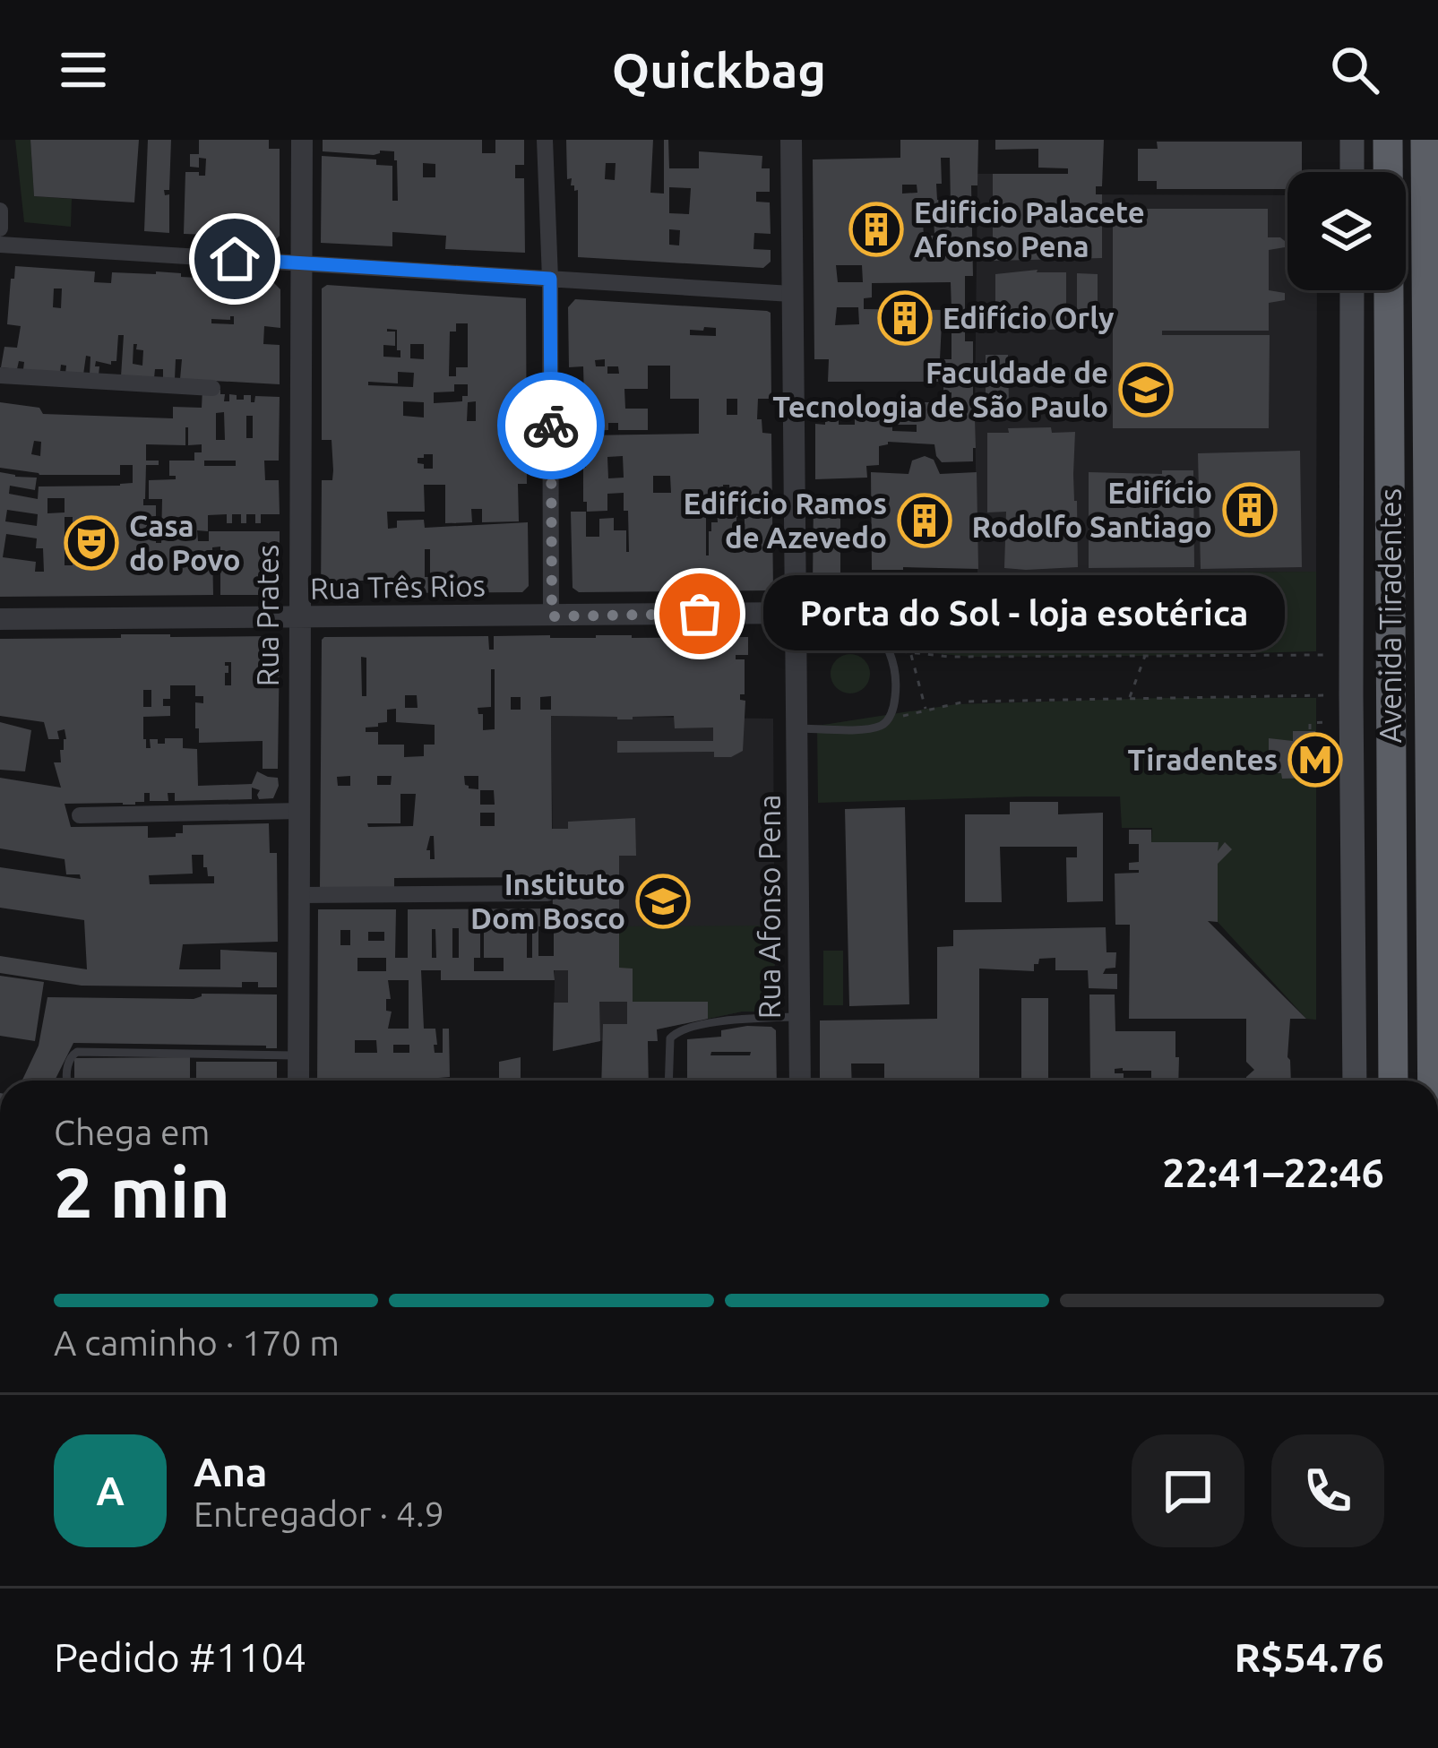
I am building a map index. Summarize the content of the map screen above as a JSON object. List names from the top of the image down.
{
  "streets": {
    "highway": ["Avenida Tiradentes"],
    "street": ["Rua Três Rios", "Rua Prates", "Rua Afonso Pena"]
  },
  "crossings": [
    ["Rua Três Rios", "Rua Prates"],
    ["Rua Três Rios", "Rua Afonso Pena"]
  ],
  "places": {
    "building": [
      "Edificio Palacete Afonso Pena",
      "Edifício Orly",
      "Edifício Rodolfo Santiago",
      "Edifício Ramos de Azevedo"
    ],
    "school or university": ["Faculdade de Tecnologia de São Paulo", "Instituto Dom Bosco"],
    "theatre": ["Casa do Povo"],
    "other": ["Porta do Sol - loja esotérica"],
    "metro station": ["Tiradentes"]
  },
  "page": {
    "header": "Quickbag",
    "bubble": "Porta do Sol - loja esotérica",
    "heading": ["2 min", "Chega em", "22:41–22:46"],
    "panel": [
      "Ana",
      "Entregador · 4.9",
      "Pedido #1104",
      "R$54.76"
    ],
    "bar": "A caminho · 170 m",
    "round": "A"
  }
}
